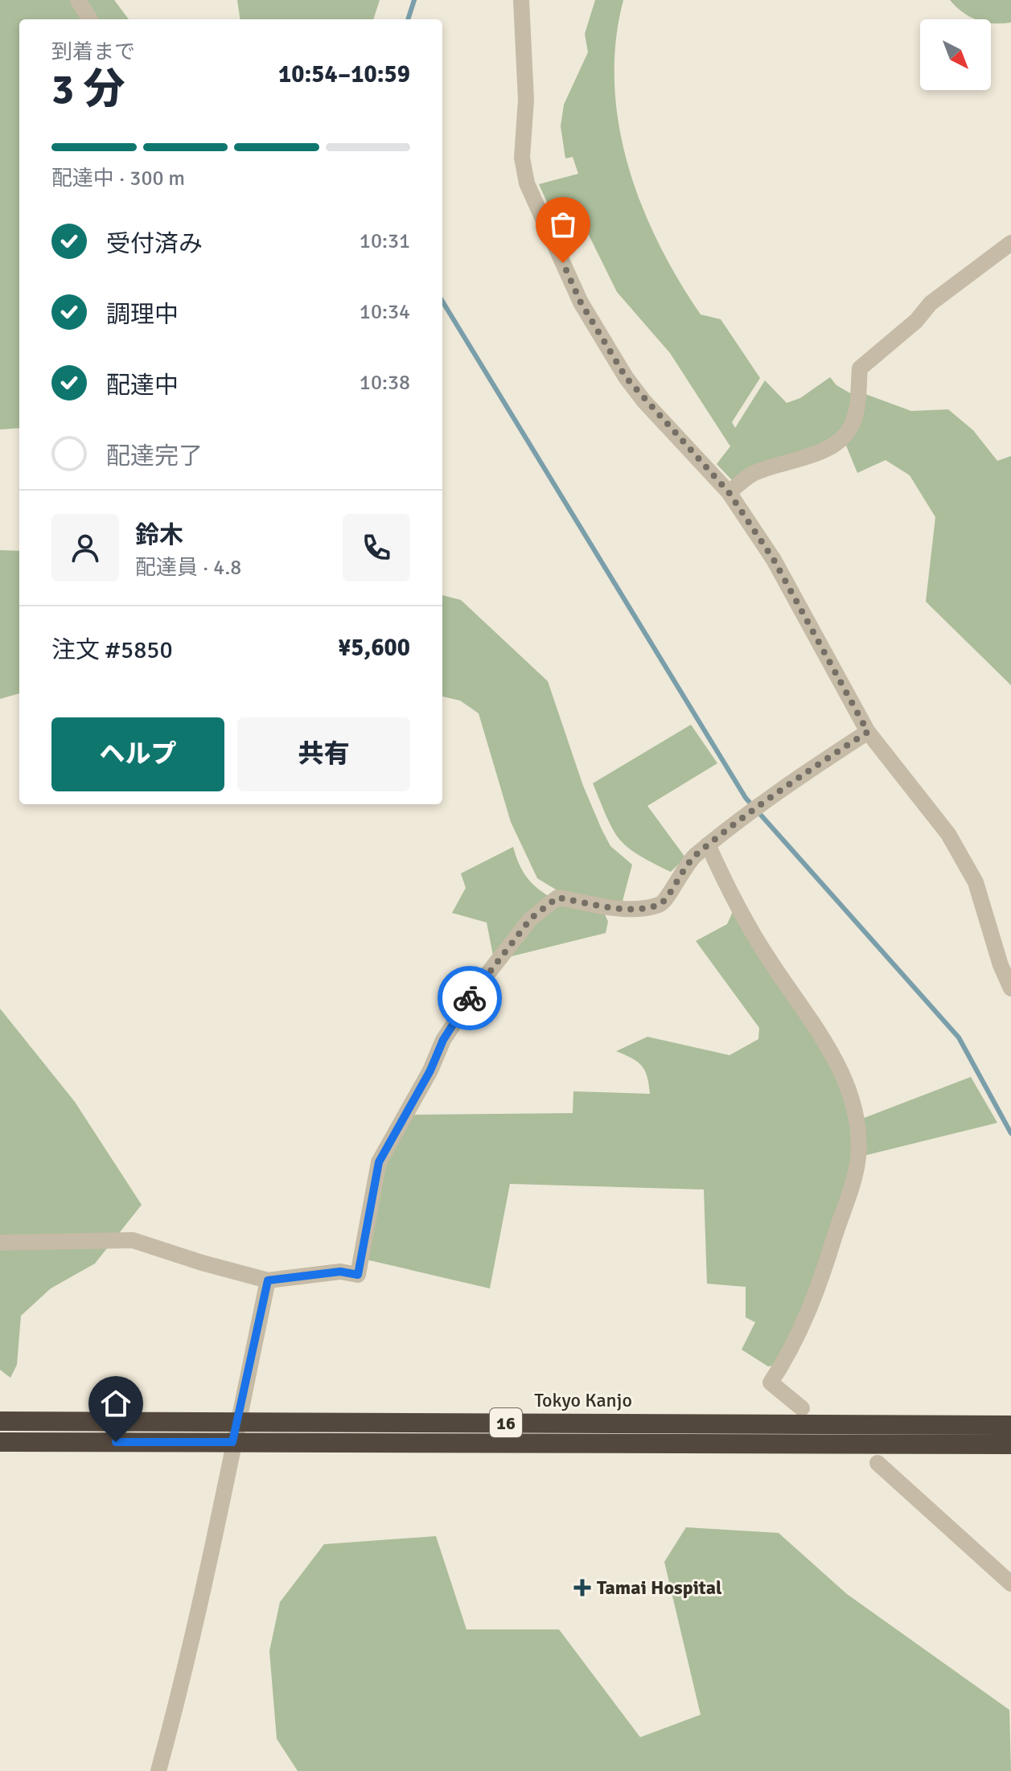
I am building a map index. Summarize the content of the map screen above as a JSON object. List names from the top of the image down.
{
  "streets": {
    "highway": ["Tokyo Kanjo", "16"]
  },
  "places": {
    "health": ["Tamai Hospital"]
  },
  "north": "bottom right",
  "page": {
    "heading": ["3 分", "到着まで", "10:54–10:59"],
    "panel": [
      "鈴木",
      "配達員 · 4.8",
      "注文 #5850",
      "¥5,600"
    ],
    "bar": "配達中 · 300 m",
    "list": [
      ["受付済み", "10:31"],
      ["調理中", "10:34"],
      ["配達中", "10:38"],
      "配達完了"
    ],
    "buttons": ["ヘルプ", "共有"]
  }
}
